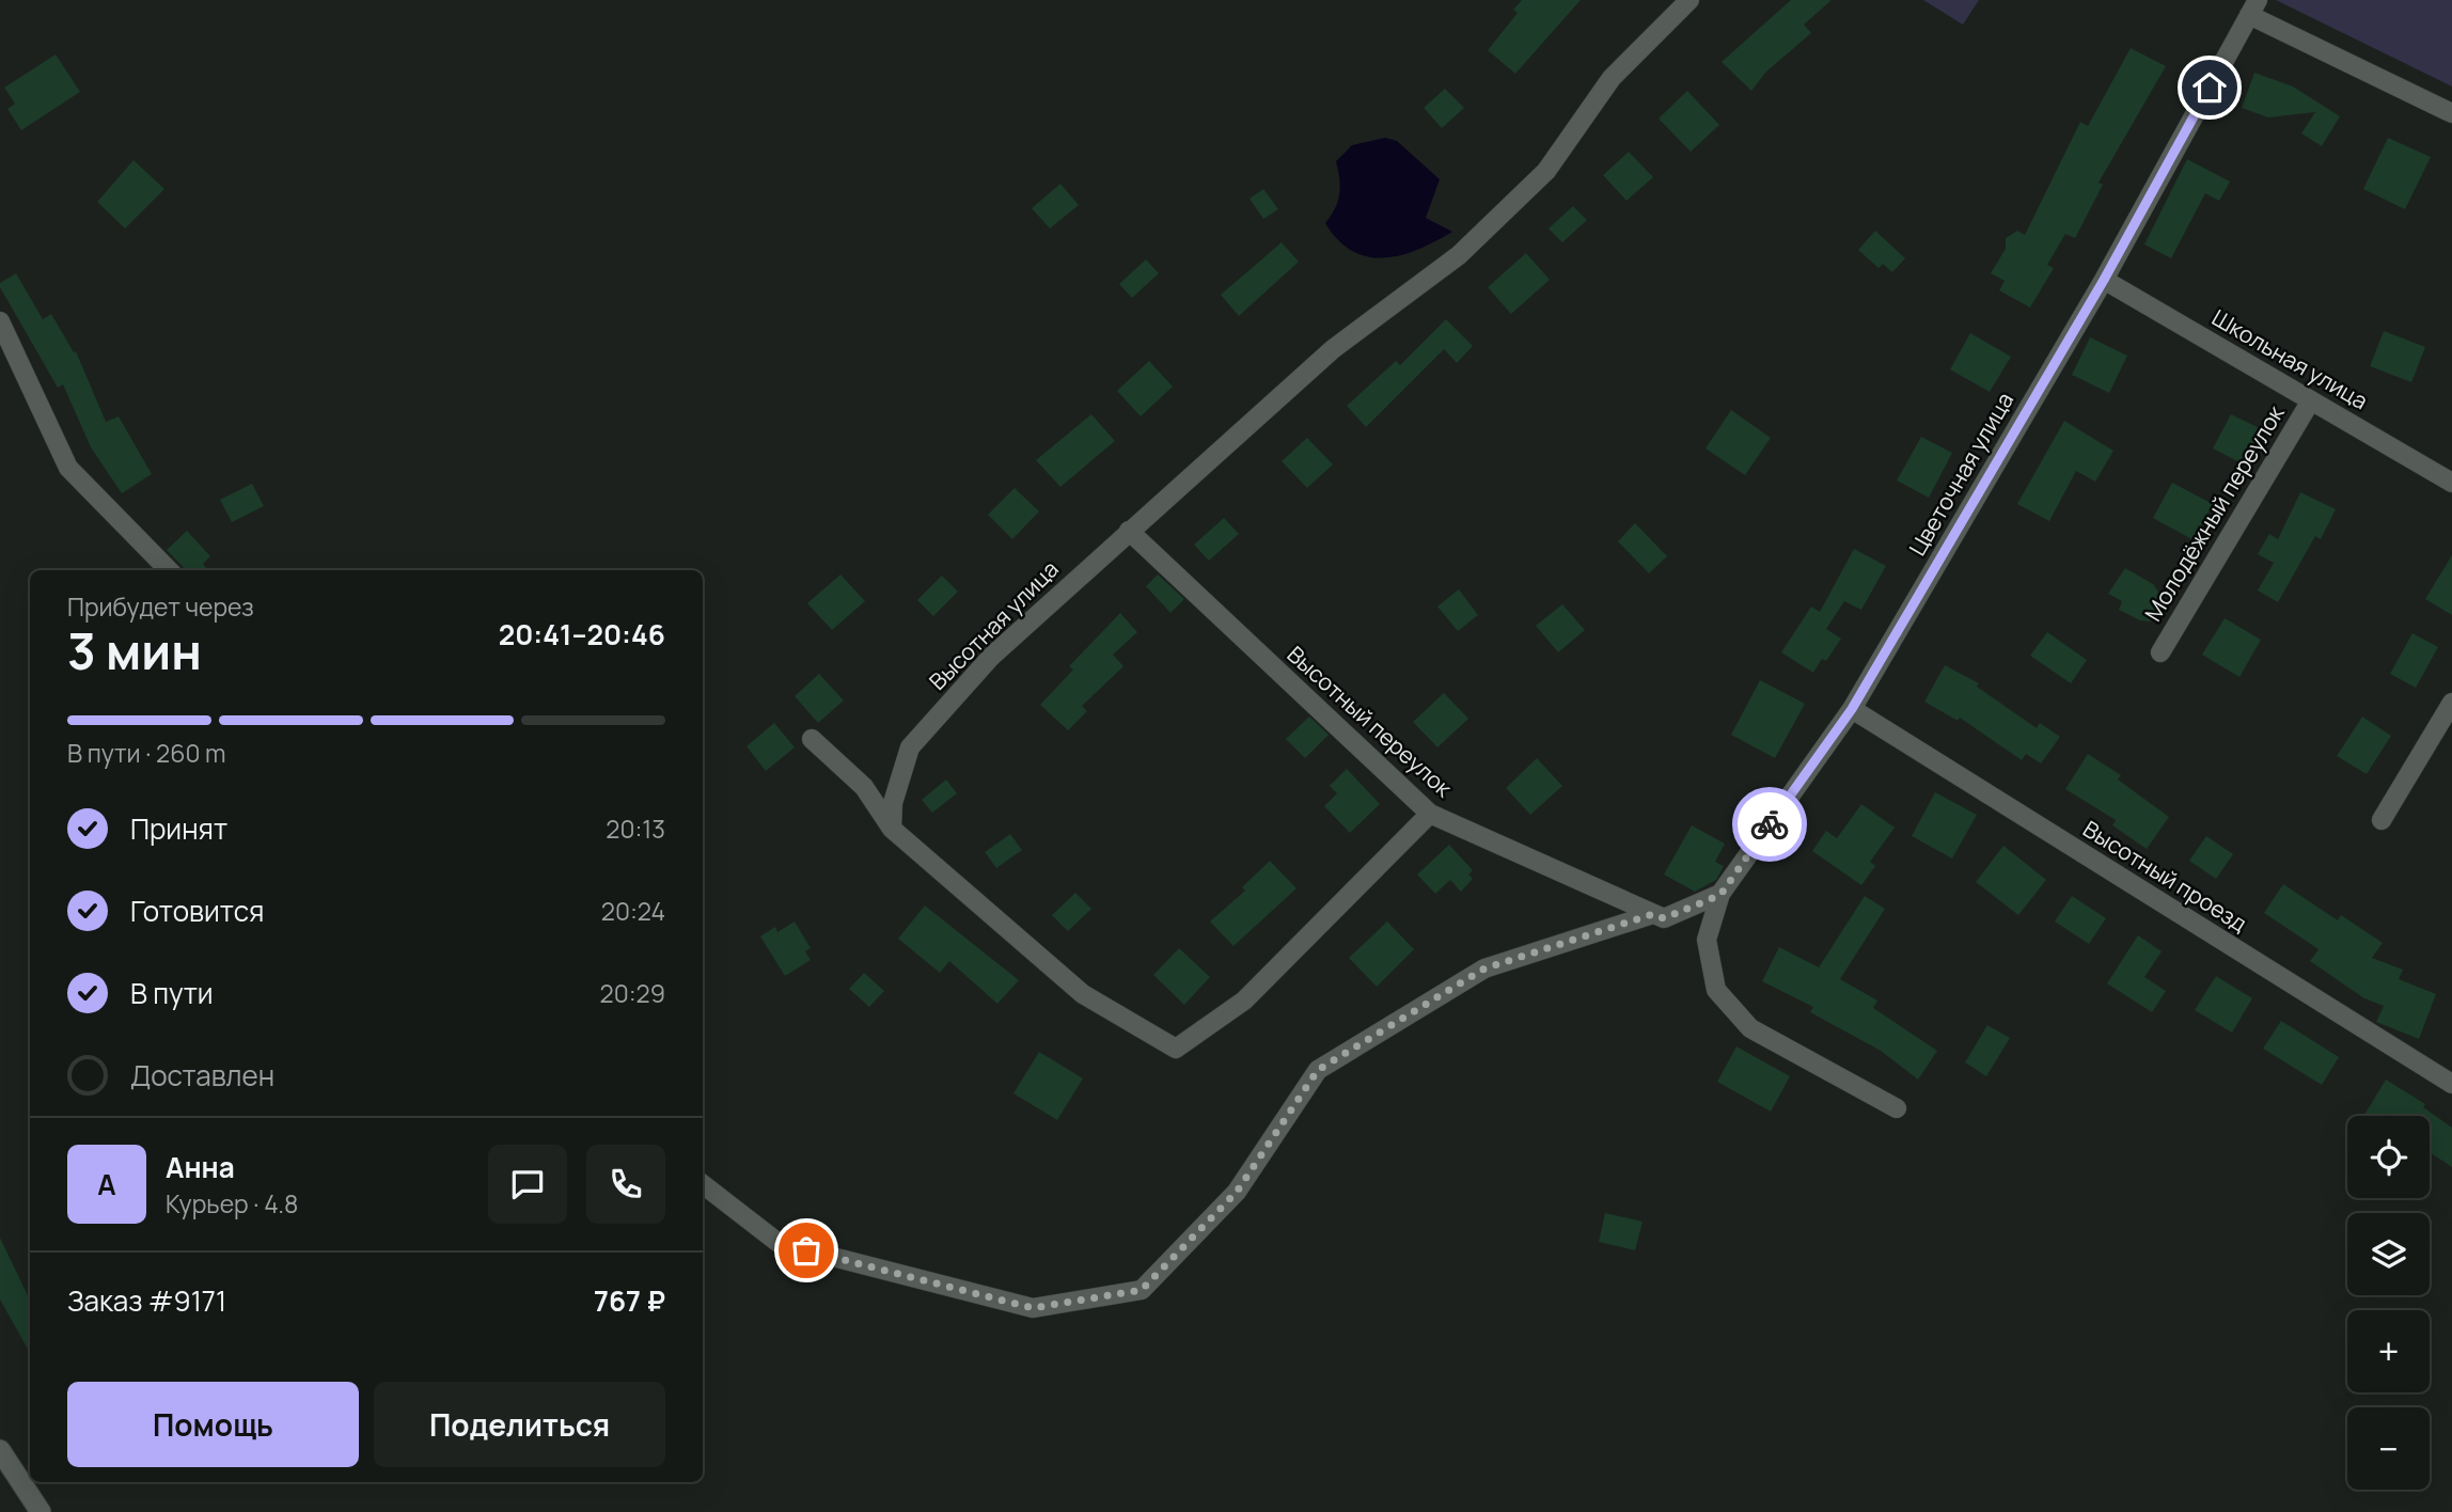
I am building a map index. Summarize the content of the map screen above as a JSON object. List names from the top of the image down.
{
  "streets": {
    "street": [
      "Школьная улица",
      "Цветочная улица",
      "Молодёжный переулок",
      "Высотная улица",
      "Высотный переулок",
      "Высотный проезд"
    ]
  },
  "crossings": [
    ["Школьная улица", "Цветочная улица"],
    ["Школьная улица", "Молодёжный переулок"],
    ["Цветочная улица", "Высотный проезд"],
    ["Высотная улица", "Высотный переулок"]
  ],
  "page": {
    "heading": ["3 мин", "Прибудет через", "20:41–20:46"],
    "panel": [
      "Анна",
      "Курьер · 4.8",
      "Заказ #9171",
      "767 ₽"
    ],
    "bar": "В пути · 260 m",
    "list": [
      ["Принят", "20:13"],
      ["Готовится", "20:24"],
      ["В пути", "20:29"],
      "Доставлен"
    ],
    "map_buttons": ["+", "−"],
    "round": "А",
    "buttons": ["Помощь", "Поделиться"]
  }
}
